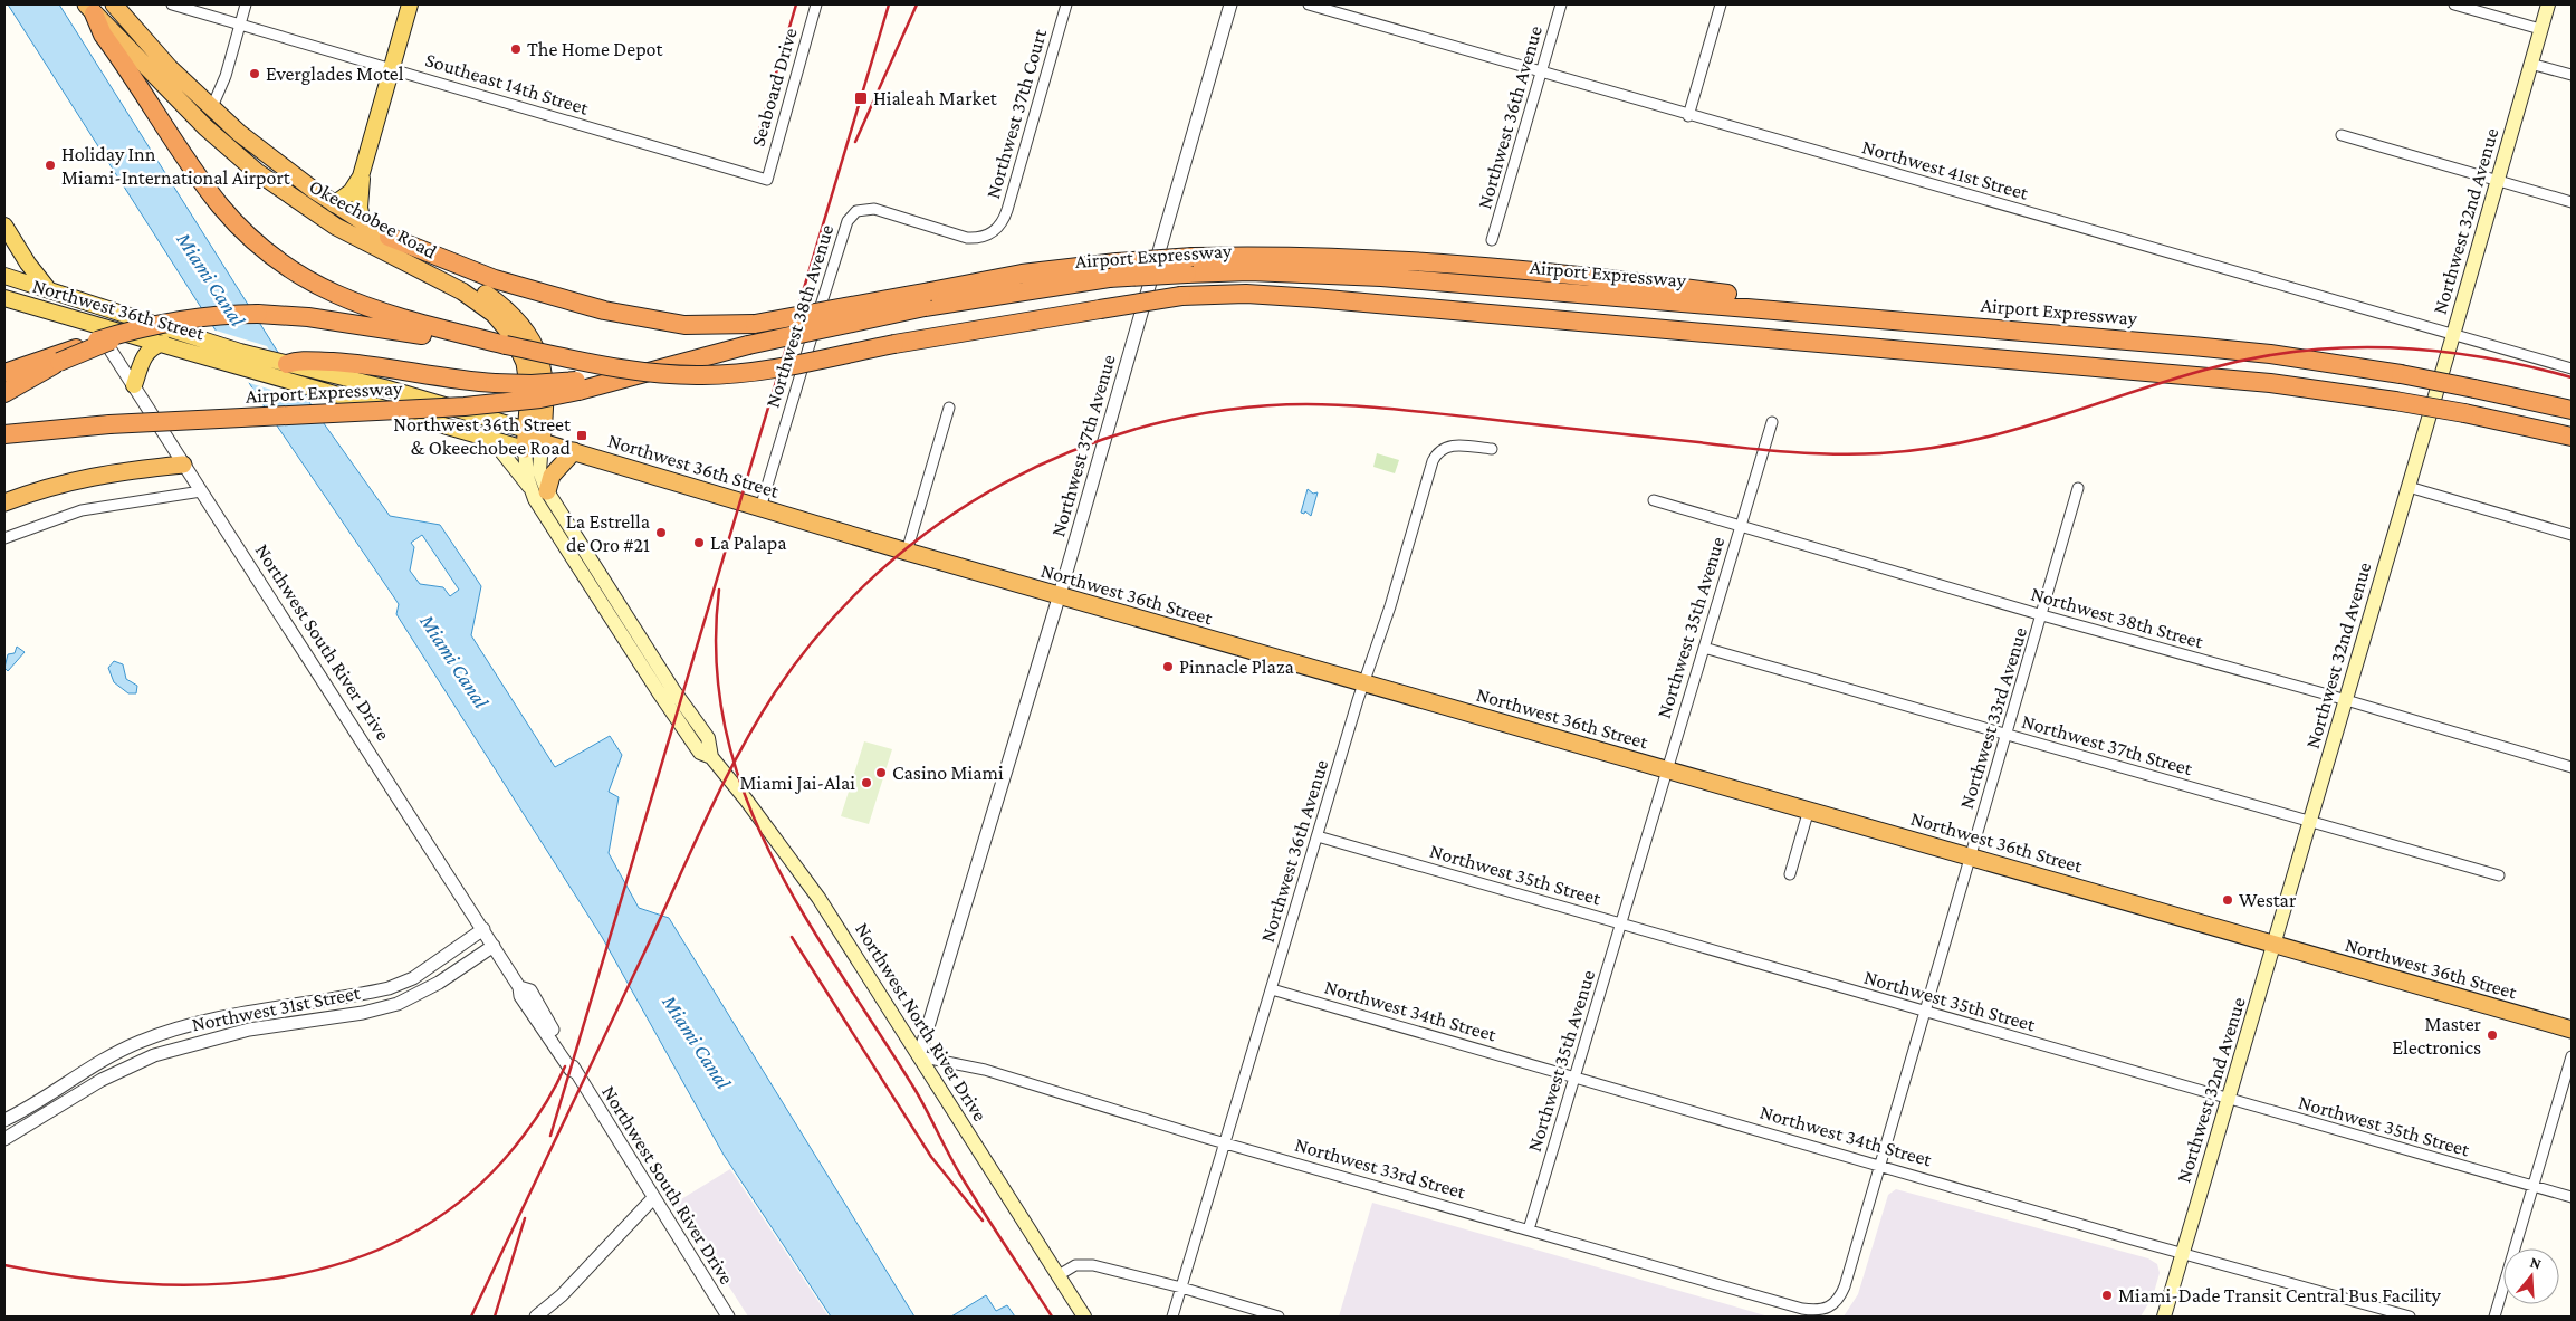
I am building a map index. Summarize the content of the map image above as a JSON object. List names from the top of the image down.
{
  "streets": {
    "highway": ["Okeechobee Road", "Airport Expressway", "Northwest 36th Street"],
    "main road": ["Northwest 32nd Avenue", "Northwest North River Drive"],
    "street": [
      "Southeast 14th Street",
      "Seaboard Drive",
      "Northwest 37th Court",
      "Northwest 36th Avenue",
      "Northwest 41st Street",
      "Northwest 38th Avenue",
      "Northwest 37th Avenue",
      "Northwest 38th Street",
      "Northwest 35th Avenue",
      "Northwest South River Drive",
      "Northwest 33rd Avenue",
      "Northwest 37th Street",
      "Northwest 35th Street",
      "Northwest 31st Street",
      "Northwest 34th Street",
      "Northwest 33rd Street"
    ]
  },
  "crossings": [
    ["Southeast 14th Street", "Seaboard Drive"],
    ["Northwest 37th Court", "Northwest 38th Avenue"],
    ["Northwest 36th Avenue", "Northwest 41st Street"],
    ["Northwest 36th Avenue", "Northwest 36th Street"],
    ["Northwest 36th Avenue", "Northwest 35th Street"],
    ["Northwest 36th Avenue", "Northwest 34th Street"],
    ["Northwest 36th Avenue", "Northwest 33rd Street"],
    ["Northwest 41st Street", "Northwest 32nd Avenue"],
    ["Okeechobee Road", "Northwest 36th Street"],
    ["Okeechobee Road", "Northwest North River Drive"],
    ["Northwest 32nd Avenue", "Northwest 36th Street"],
    ["Northwest 32nd Avenue", "Northwest 38th Street"],
    ["Northwest 32nd Avenue", "Northwest 37th Street"],
    ["Northwest 32nd Avenue", "Northwest 35th Street"],
    ["Northwest 32nd Avenue", "Northwest 34th Street"],
    ["Northwest 36th Street", "Northwest 38th Avenue"],
    ["Northwest 36th Street", "Northwest 37th Avenue"],
    ["Northwest 36th Street", "Northwest 35th Avenue"],
    ["Northwest 36th Street", "Northwest South River Drive"],
    ["Northwest 36th Street", "Northwest 33rd Avenue"],
    ["Northwest 36th Street", "Northwest North River Drive"],
    ["Northwest 37th Avenue", "Northwest North River Drive"],
    ["Northwest 37th Avenue", "Northwest 33rd Street"],
    ["Northwest 38th Street", "Northwest 35th Avenue"],
    ["Northwest 38th Street", "Northwest 33rd Avenue"],
    ["Northwest 35th Avenue", "Northwest 37th Street"],
    ["Northwest 35th Avenue", "Northwest 35th Street"],
    ["Northwest 35th Avenue", "Northwest 34th Street"],
    ["Northwest 35th Avenue", "Northwest 33rd Street"],
    ["Northwest South River Drive", "Northwest 31st Street"],
    ["Northwest 33rd Avenue", "Northwest 37th Street"],
    ["Northwest 33rd Avenue", "Northwest 35th Street"],
    ["Northwest 33rd Avenue", "Northwest 34th Street"],
    ["Northwest 33rd Avenue", "Northwest 33rd Street"],
    ["Northwest North River Drive", "Northwest 33rd Street"]
  ],
  "water": ["Miami Canal"],
  "places": {
    "other": [
      "The Home Depot",
      "Everglades Motel",
      "Holiday Inn Miami-International Airport",
      "La Estrella de Oro #21",
      "La Palapa",
      "Pinnacle Plaza",
      "Casino Miami",
      "Miami Jai-Alai",
      "Westar",
      "Master Electronics",
      "Miami-Dade Transit Central Bus Facility"
    ],
    "transit": ["Hialeah Market", "Northwest 36th Street & Okeechobee Road"]
  },
  "north": "top"
}
